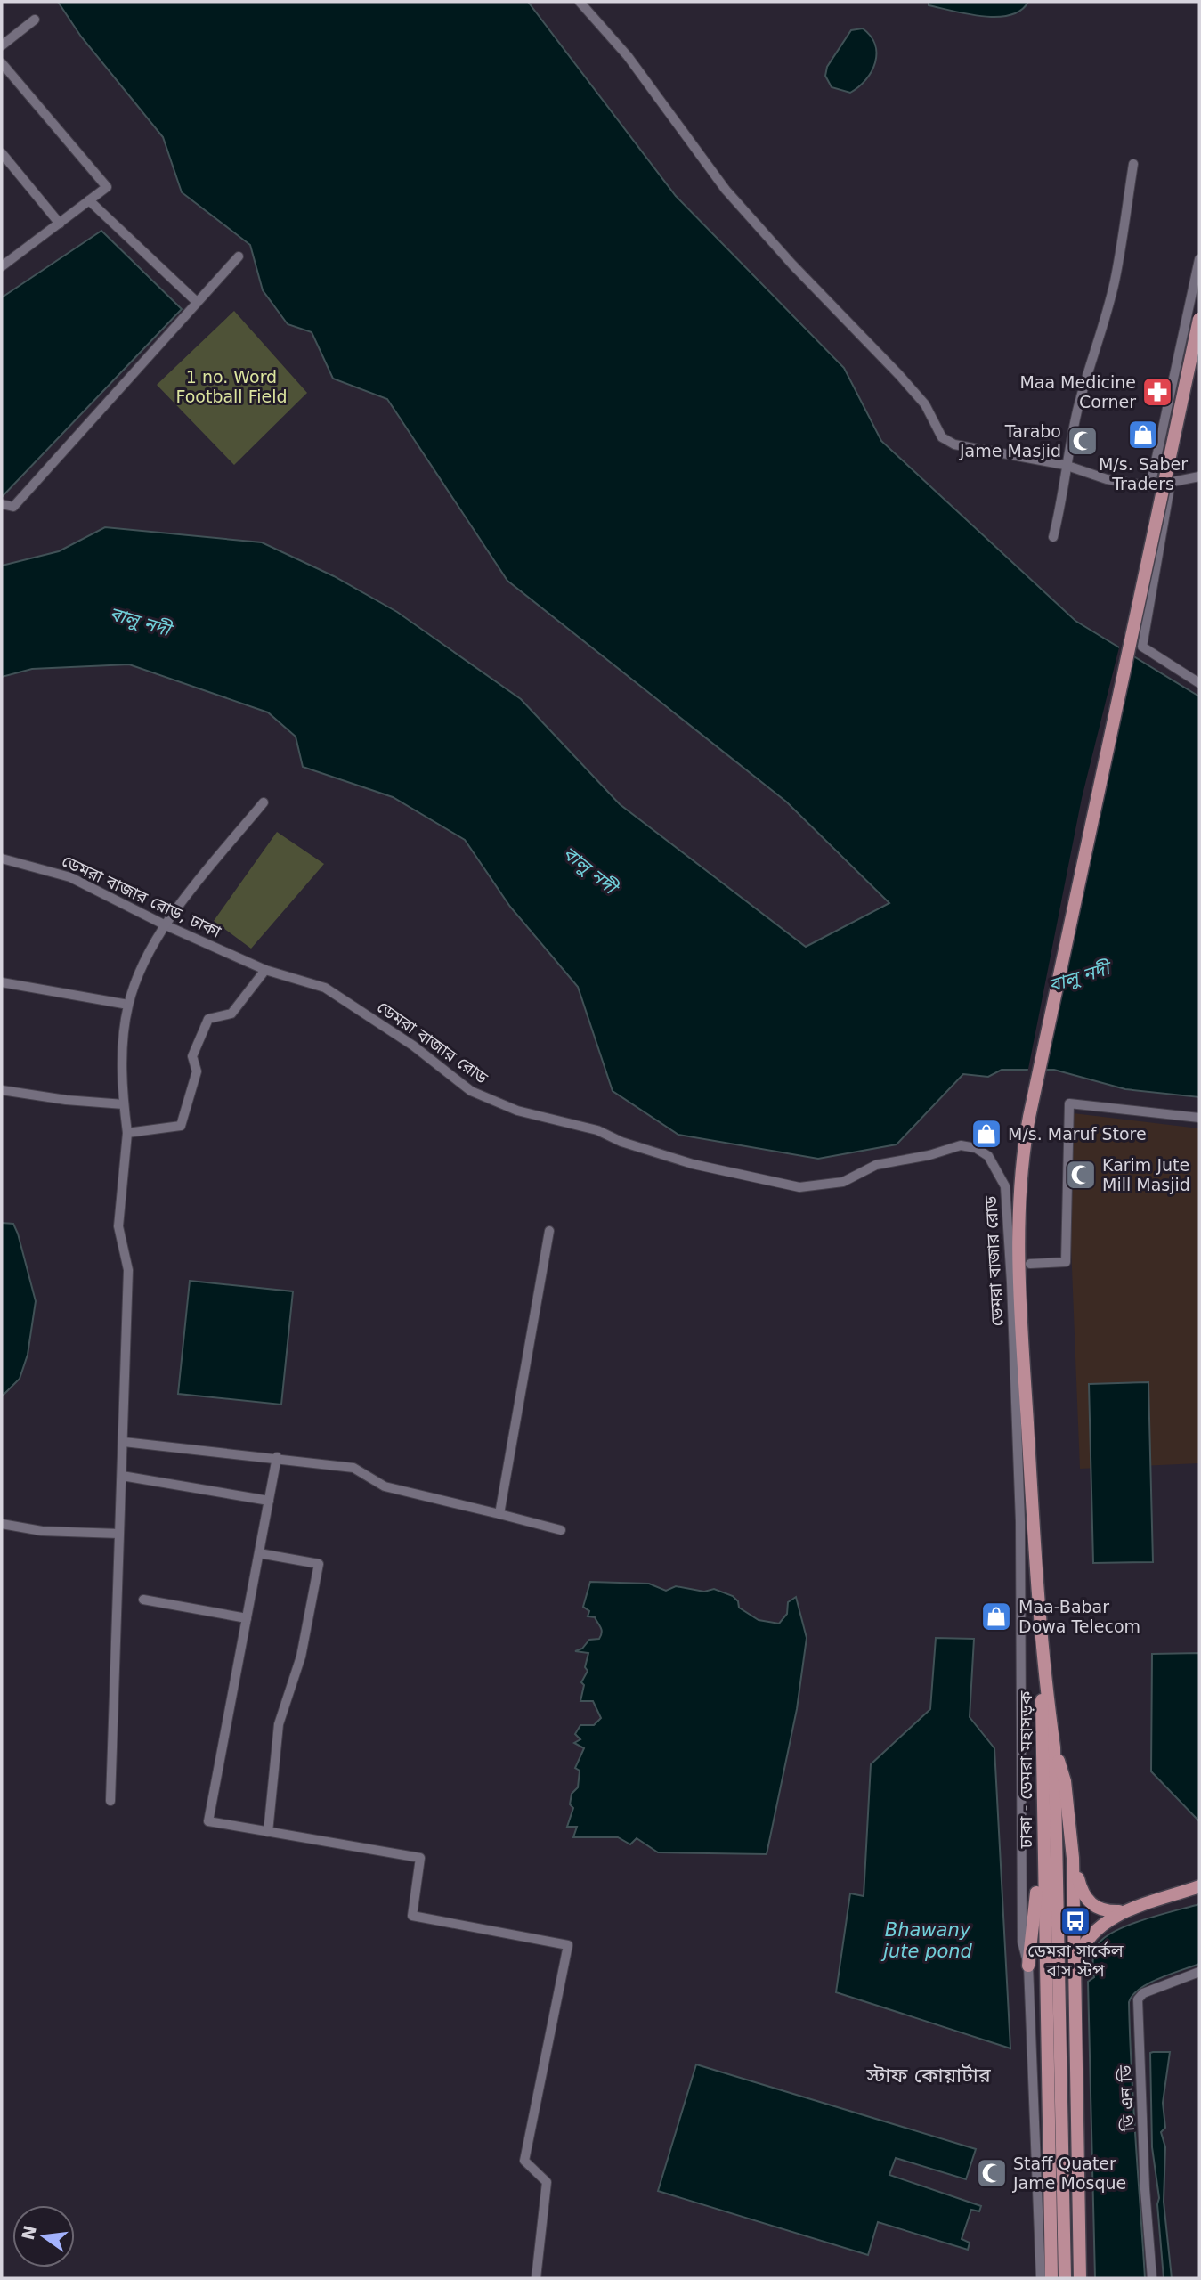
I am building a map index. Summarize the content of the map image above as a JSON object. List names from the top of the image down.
{
  "streets": {
    "main road": ["ঢাকা - ডেমরা মহাসড়ক"],
    "street": ["ডেমরা বাজার রোড, ঢাকা", "ডেমরা বাজার রোড", "ডি এন ডি"]
  },
  "crossings": [
    ["ডেমরা বাজার রোড, ঢাকা", "ডেমরা বাজার রোড"]
  ],
  "districts": ["স্টাফ কোয়ার্টার"],
  "water": ["বালু নদী", "Bhawany jute pond"],
  "parks": ["1 no. Word Football Field"],
  "places": {
    "pharmacy": ["Maa Medicine Corner"],
    "shop": ["M/s. Saber Traders", "M/s. Maruf Store", "Maa-Babar Dowa Telecom"],
    "mosque": ["Tarabo Jame Masjid", "Karim Jute Mill Masjid", "Staff Quater Jame Mosque"],
    "bus stop": ["ডেমরা সার্কেল বাস স্টপ"]
  },
  "north": "left"
}
